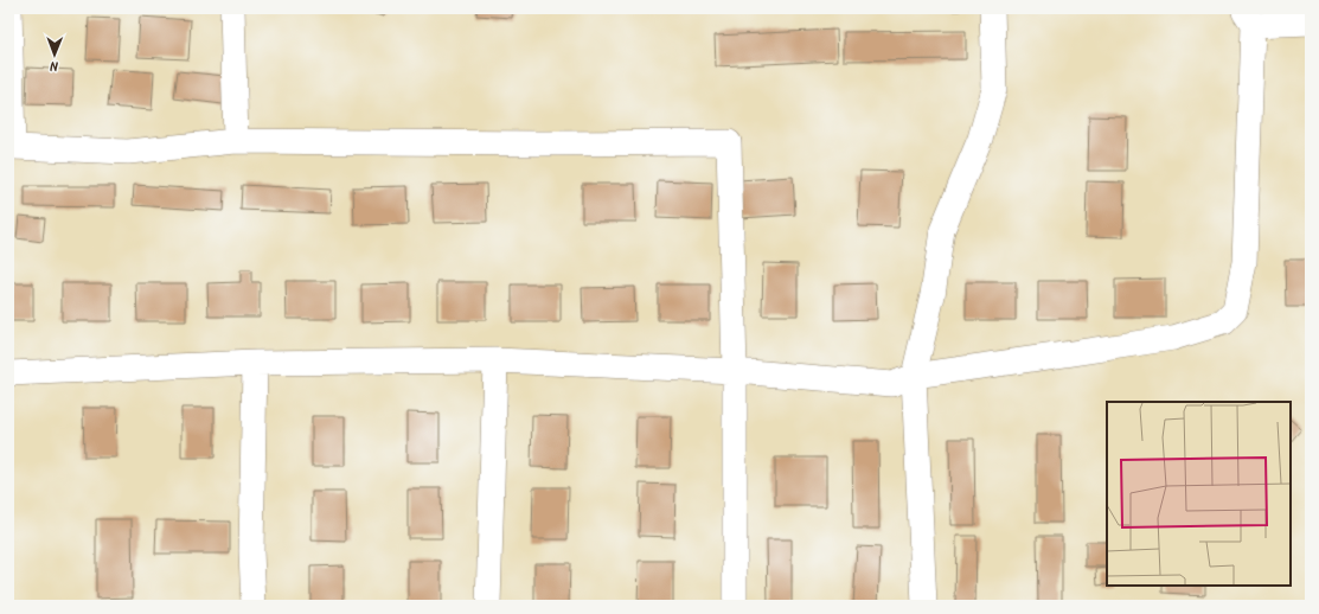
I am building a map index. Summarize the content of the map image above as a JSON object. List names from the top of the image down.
{
  "north": "bottom"
}
